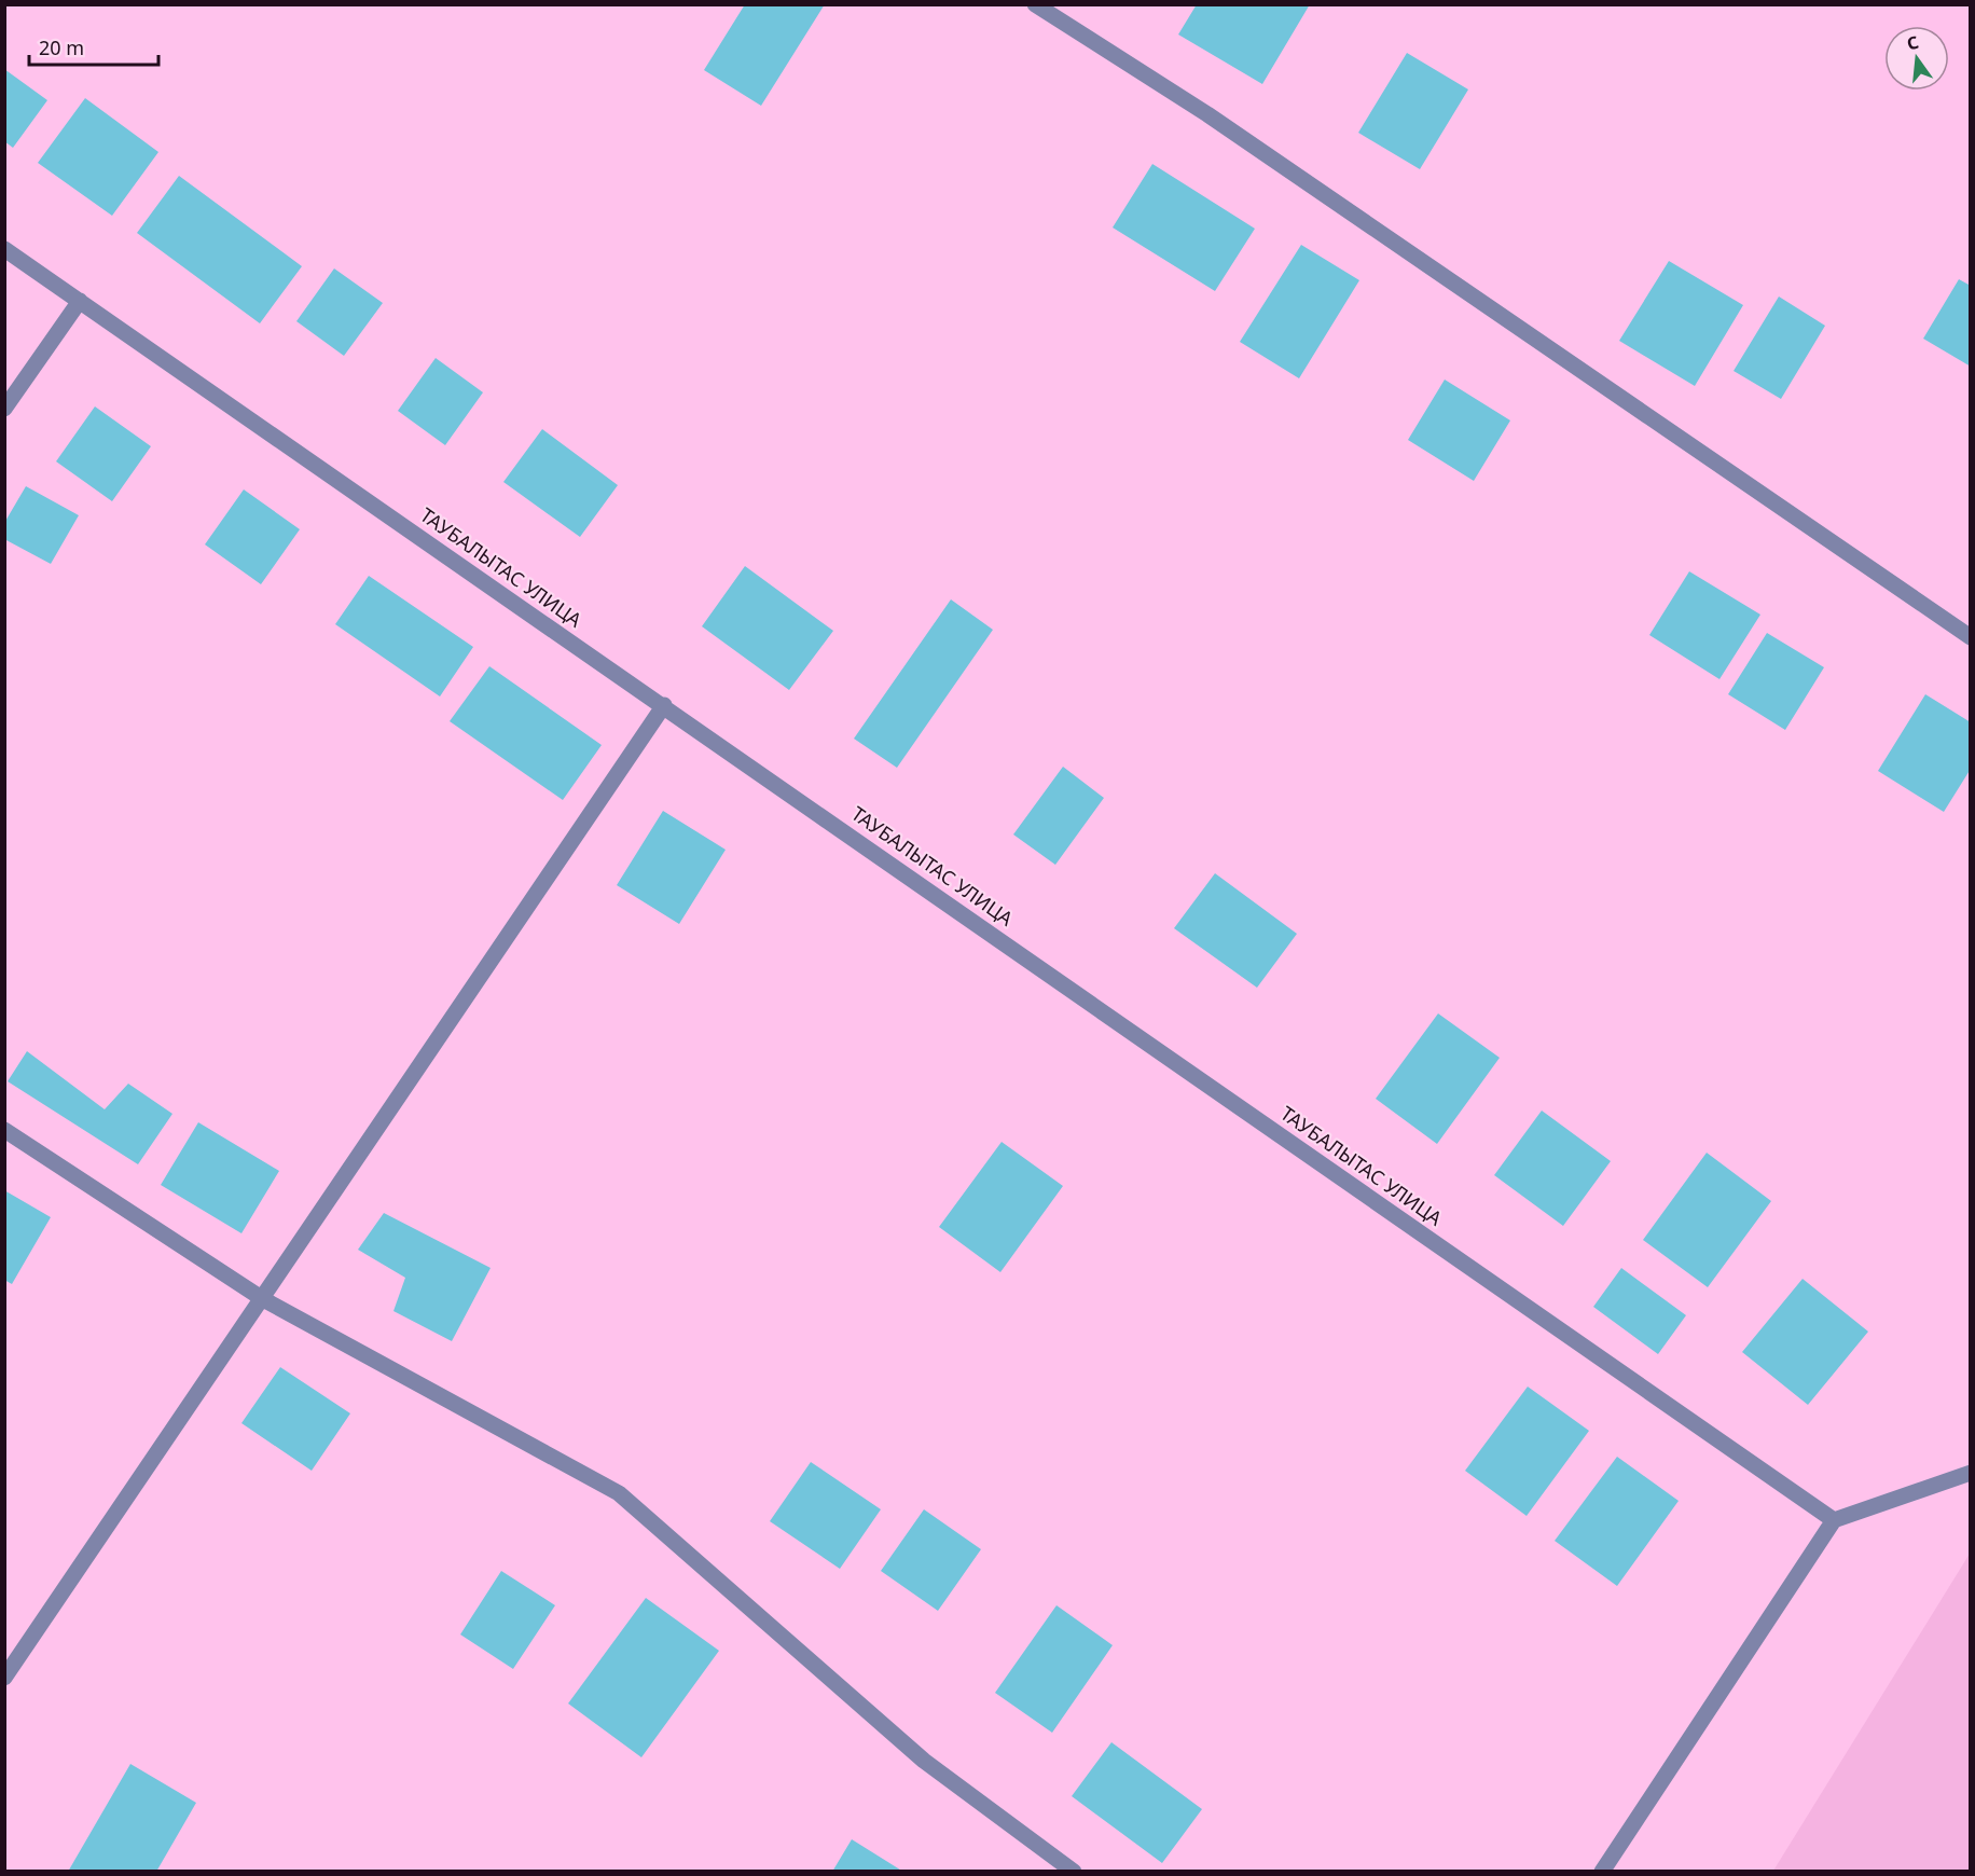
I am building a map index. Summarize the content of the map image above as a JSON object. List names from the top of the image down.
{
  "streets": {
    "street": ["ТАУБАЛЫТАС УЛИЦА"]
  },
  "scale_bar": "20 m",
  "north": "top"
}
